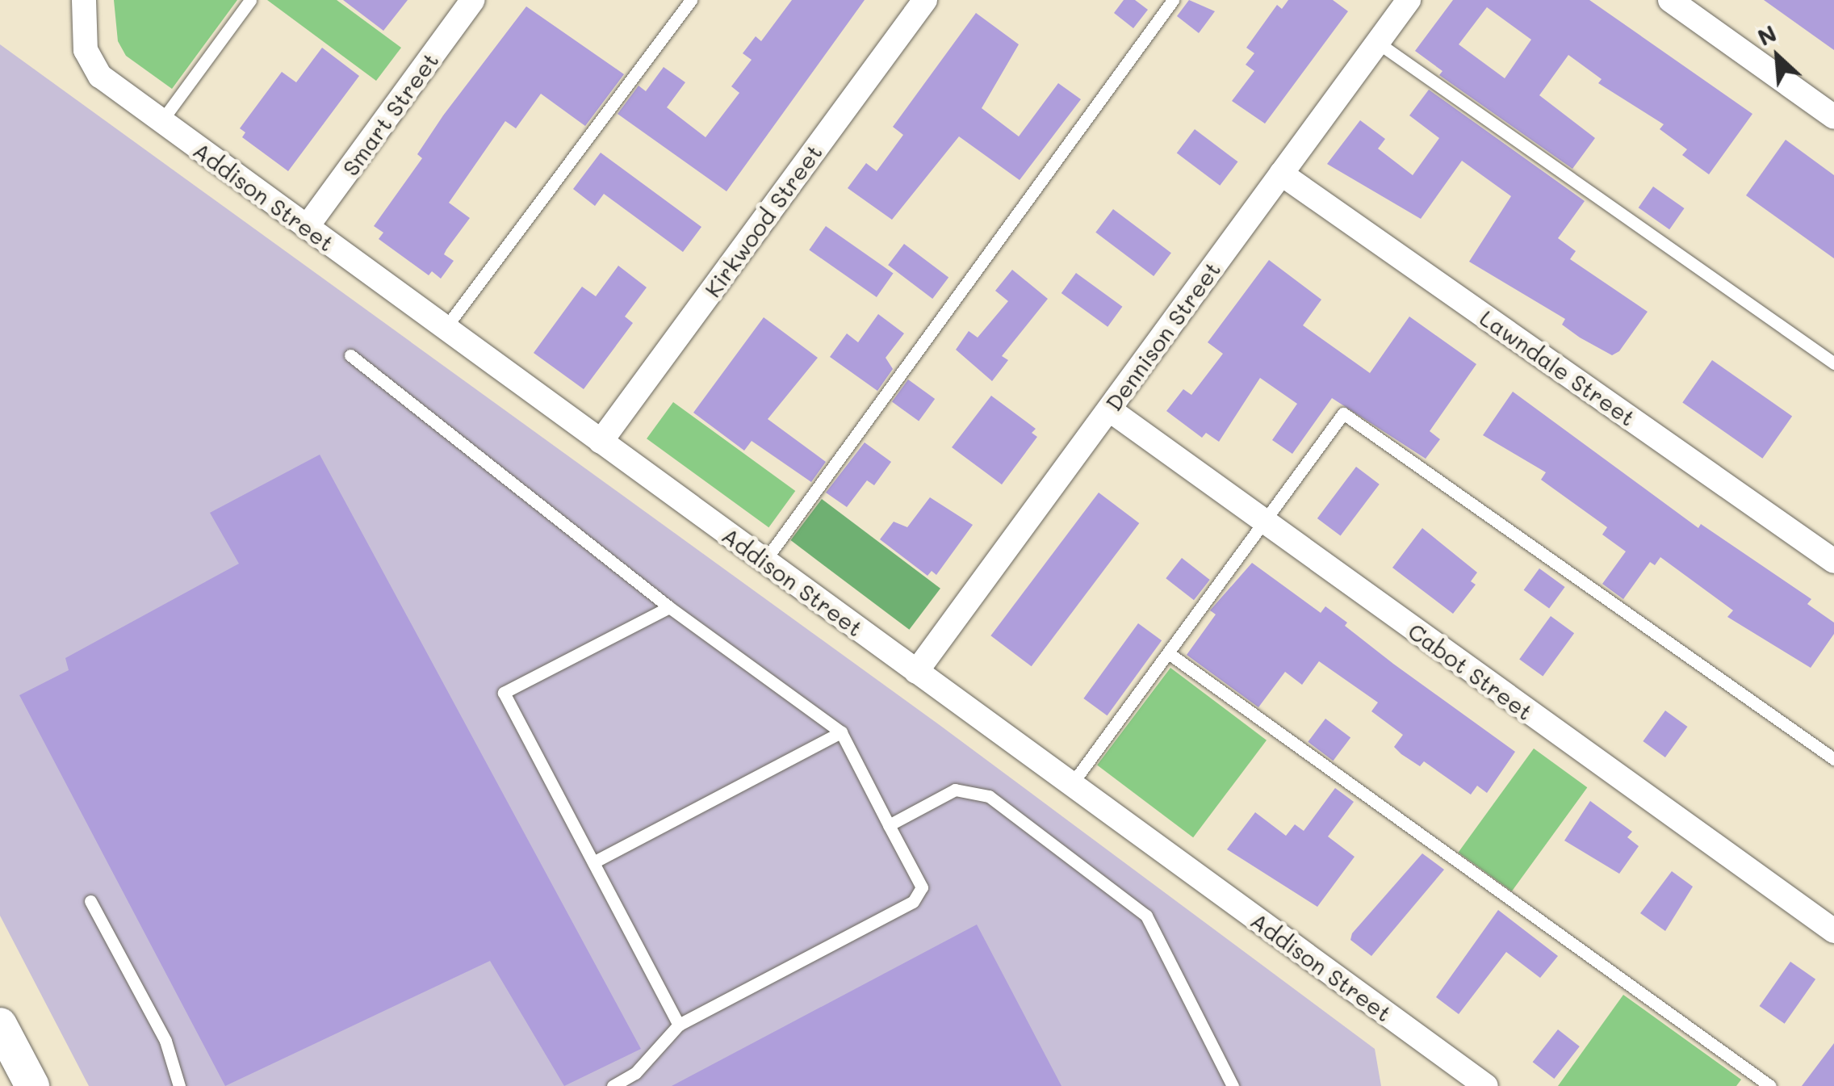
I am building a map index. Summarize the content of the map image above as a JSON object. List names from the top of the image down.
{
  "streets": {
    "street": [
      "Smart Street",
      "Addison Street",
      "Kirkwood Street",
      "Dennison Street",
      "Lawndale Street",
      "Cabot Street"
    ]
  },
  "crossings": [
    ["Smart Street", "Addison Street"],
    ["Addison Street", "Kirkwood Street"],
    ["Addison Street", "Dennison Street"],
    ["Dennison Street", "Lawndale Street"],
    ["Dennison Street", "Cabot Street"]
  ],
  "north": "top left"
}
